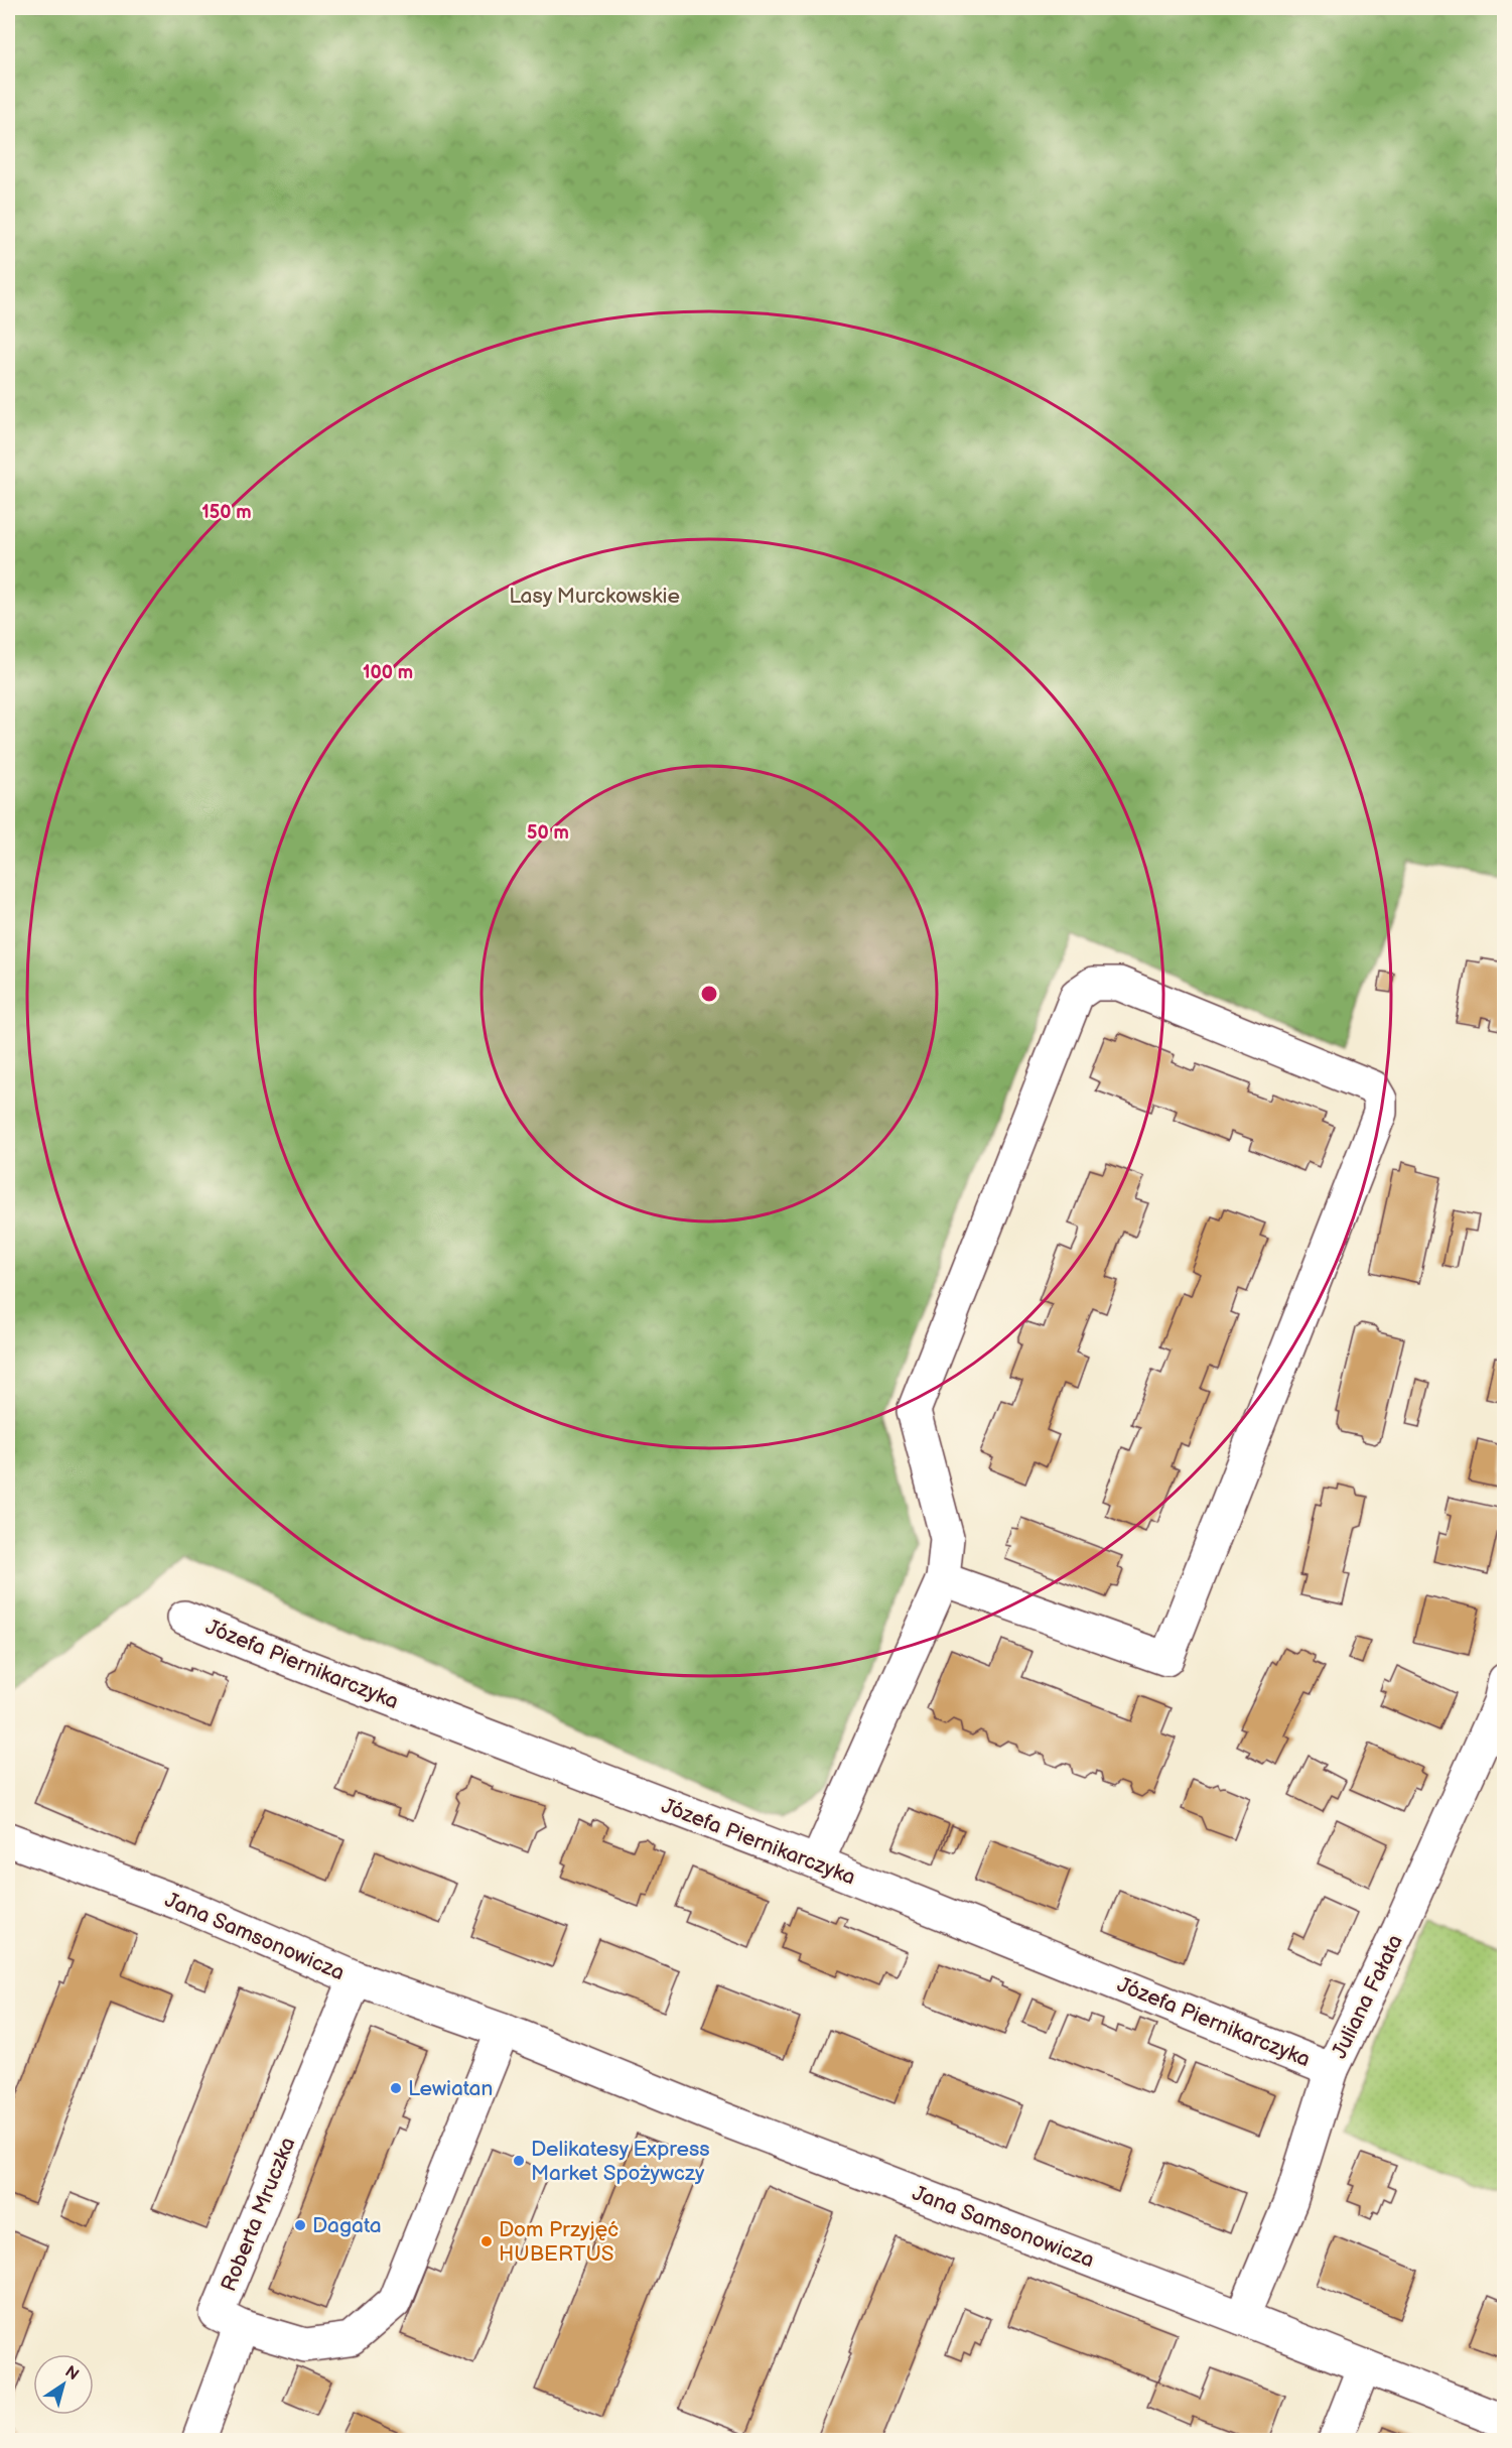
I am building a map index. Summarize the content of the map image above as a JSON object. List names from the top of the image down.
{
  "streets": {
    "street": [
      "Józefa Piernikarczyka",
      "Jana Samsonowicza",
      "Juliana Fałata",
      "Roberta Mruczka"
    ]
  },
  "crossings": [
    ["Józefa Piernikarczyka", "Juliana Fałata"],
    ["Jana Samsonowicza", "Juliana Fałata"],
    ["Jana Samsonowicza", "Roberta Mruczka"]
  ],
  "parks": ["Lasy Murckowskie"],
  "places": [
    "Lewiatan",
    "Delikatesy Express Market Spożywczy",
    "Dagata",
    "Dom Przyjęć HUBERTUS"
  ],
  "north": "top right",
  "rings": ["150 m", "100 m", "50 m"]
}
